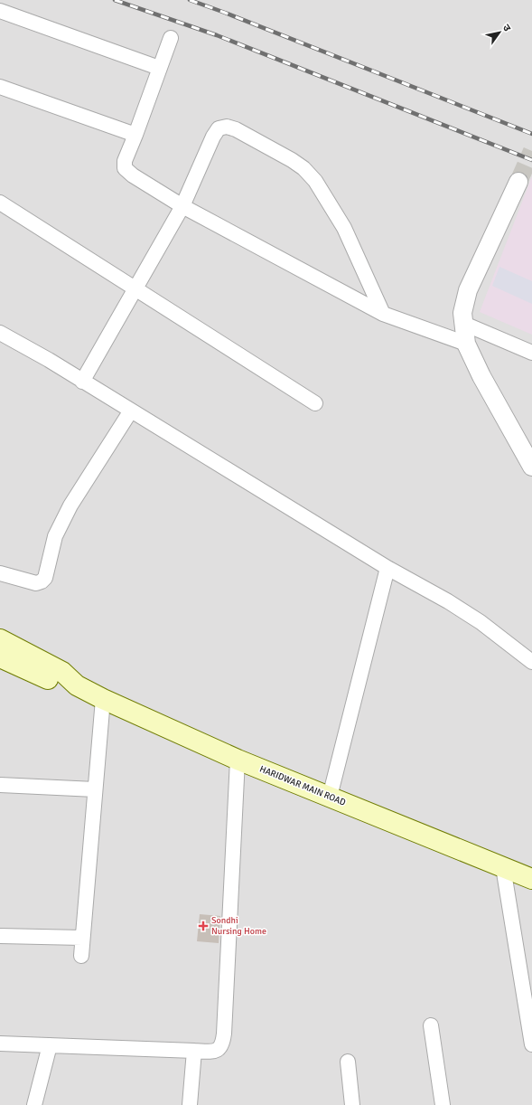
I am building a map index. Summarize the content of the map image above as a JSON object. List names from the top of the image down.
{
  "streets": {
    "main road": ["HARIDWAR MAIN ROAD"]
  },
  "places": {
    "health": ["Sondhi Nursing Home"]
  },
  "north": "top right"
}
